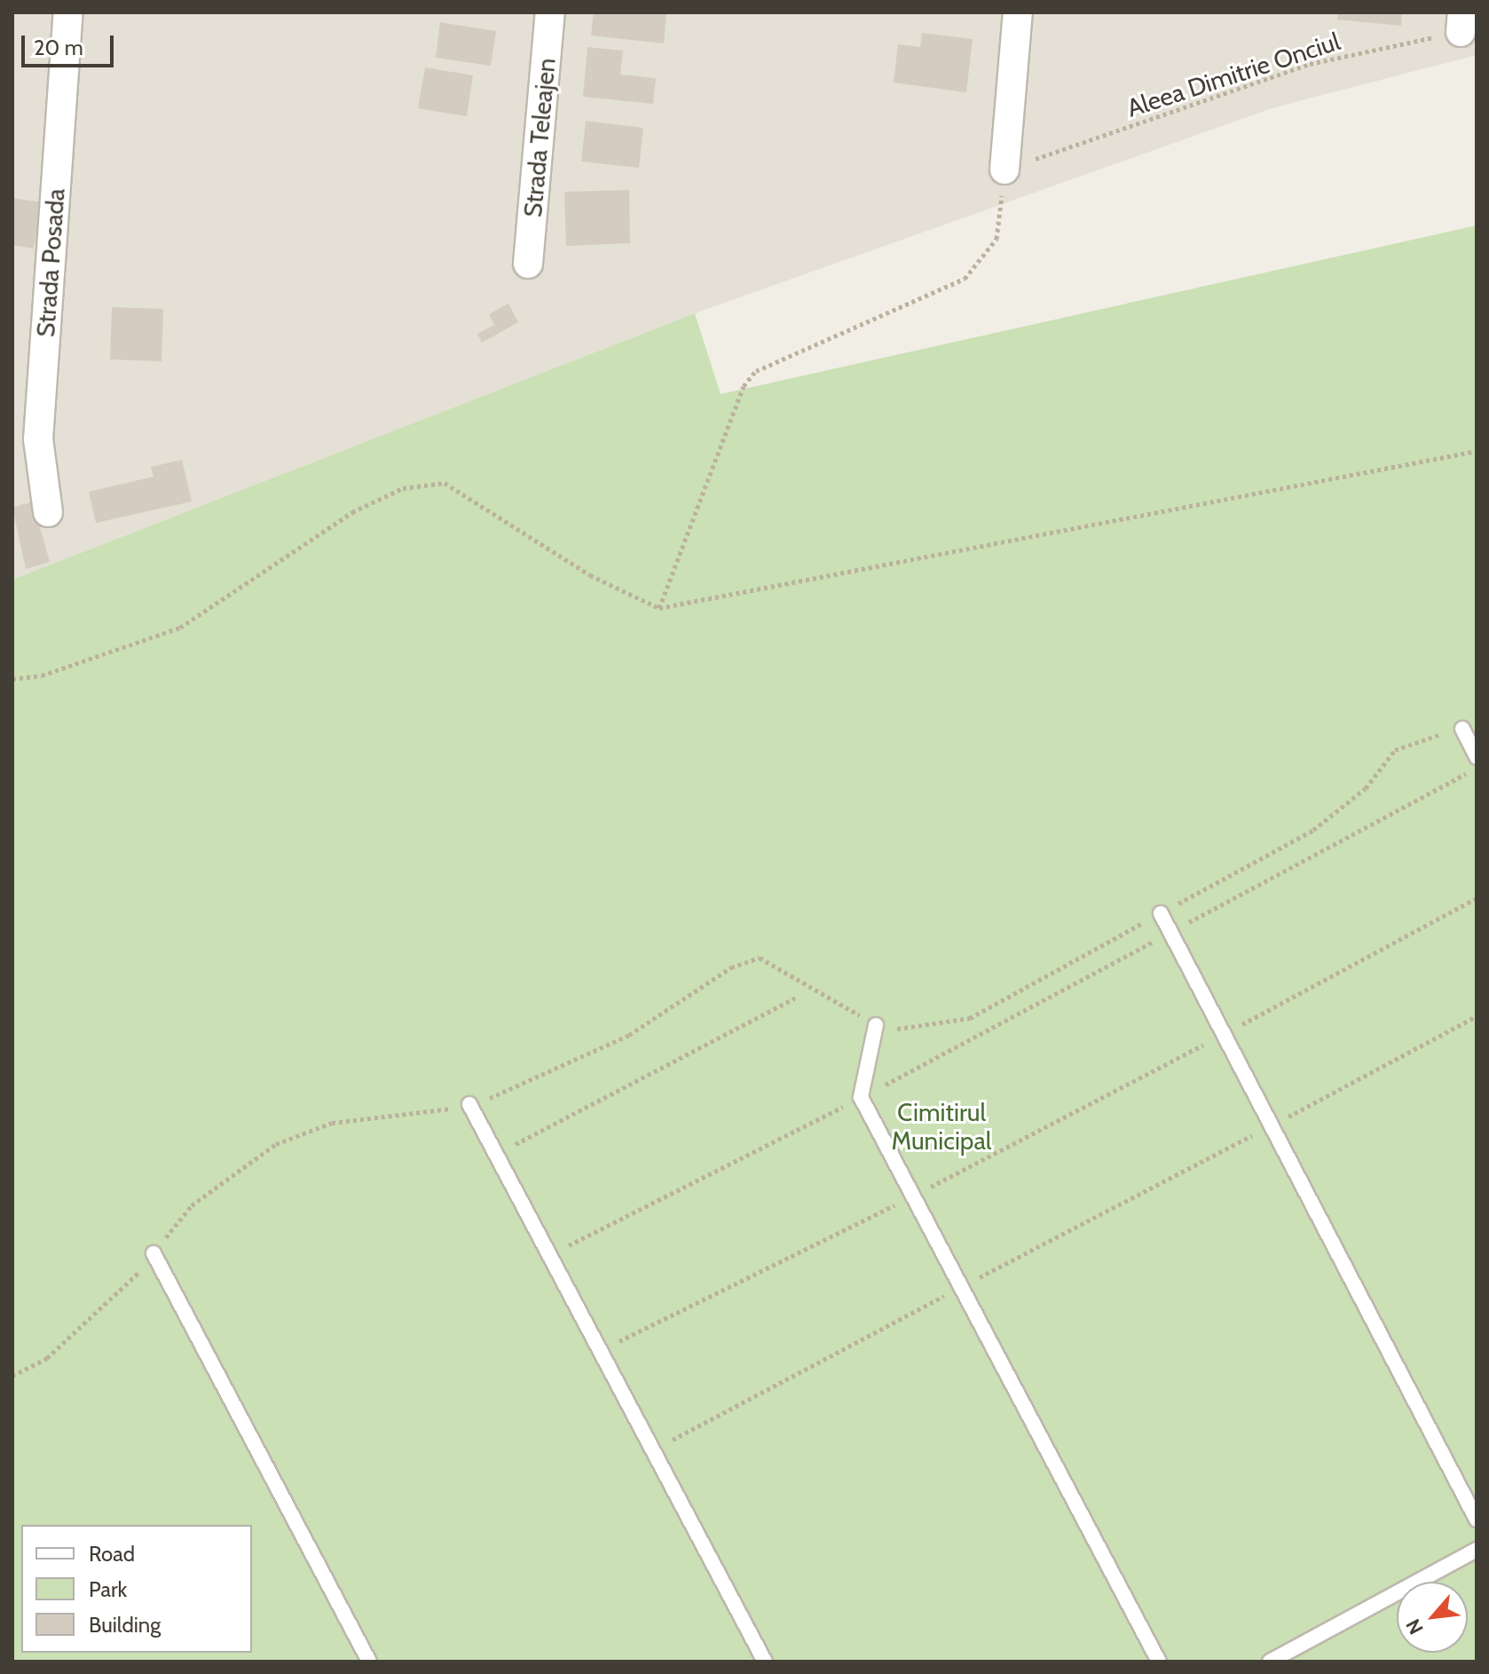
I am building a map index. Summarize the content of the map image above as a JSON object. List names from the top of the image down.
{
  "streets": {
    "street": ["Strada Teleajen", "Strada Posada"],
    "path": ["Aleea Dimitrie Onciul"]
  },
  "parks": ["Cimitirul Municipal"],
  "legend": ["Road", "Park", "Building"],
  "scale_bar": "20 m",
  "north": "bottom left"
}
